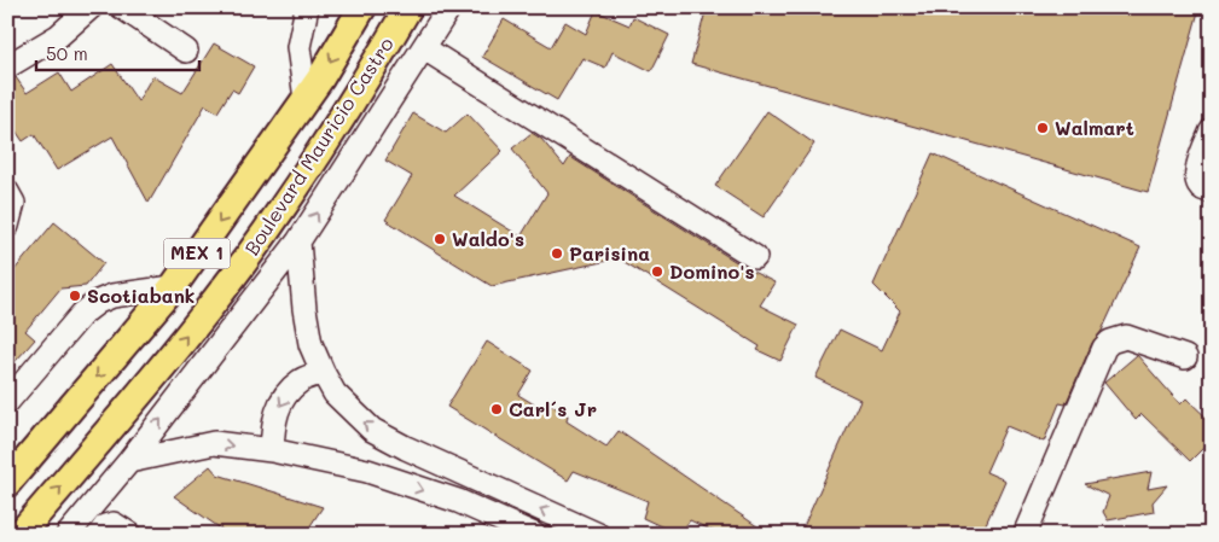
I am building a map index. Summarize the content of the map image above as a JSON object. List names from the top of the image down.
{
  "streets": {
    "main road": ["Boulevard Mauricio Castro", "MEX 1"]
  },
  "places": [
    "Walmart",
    "Waldo's",
    "Parisina",
    "Domino's",
    "Scotiabank",
    "Carl´s Jr"
  ],
  "scale_bar": "50 m"
}
